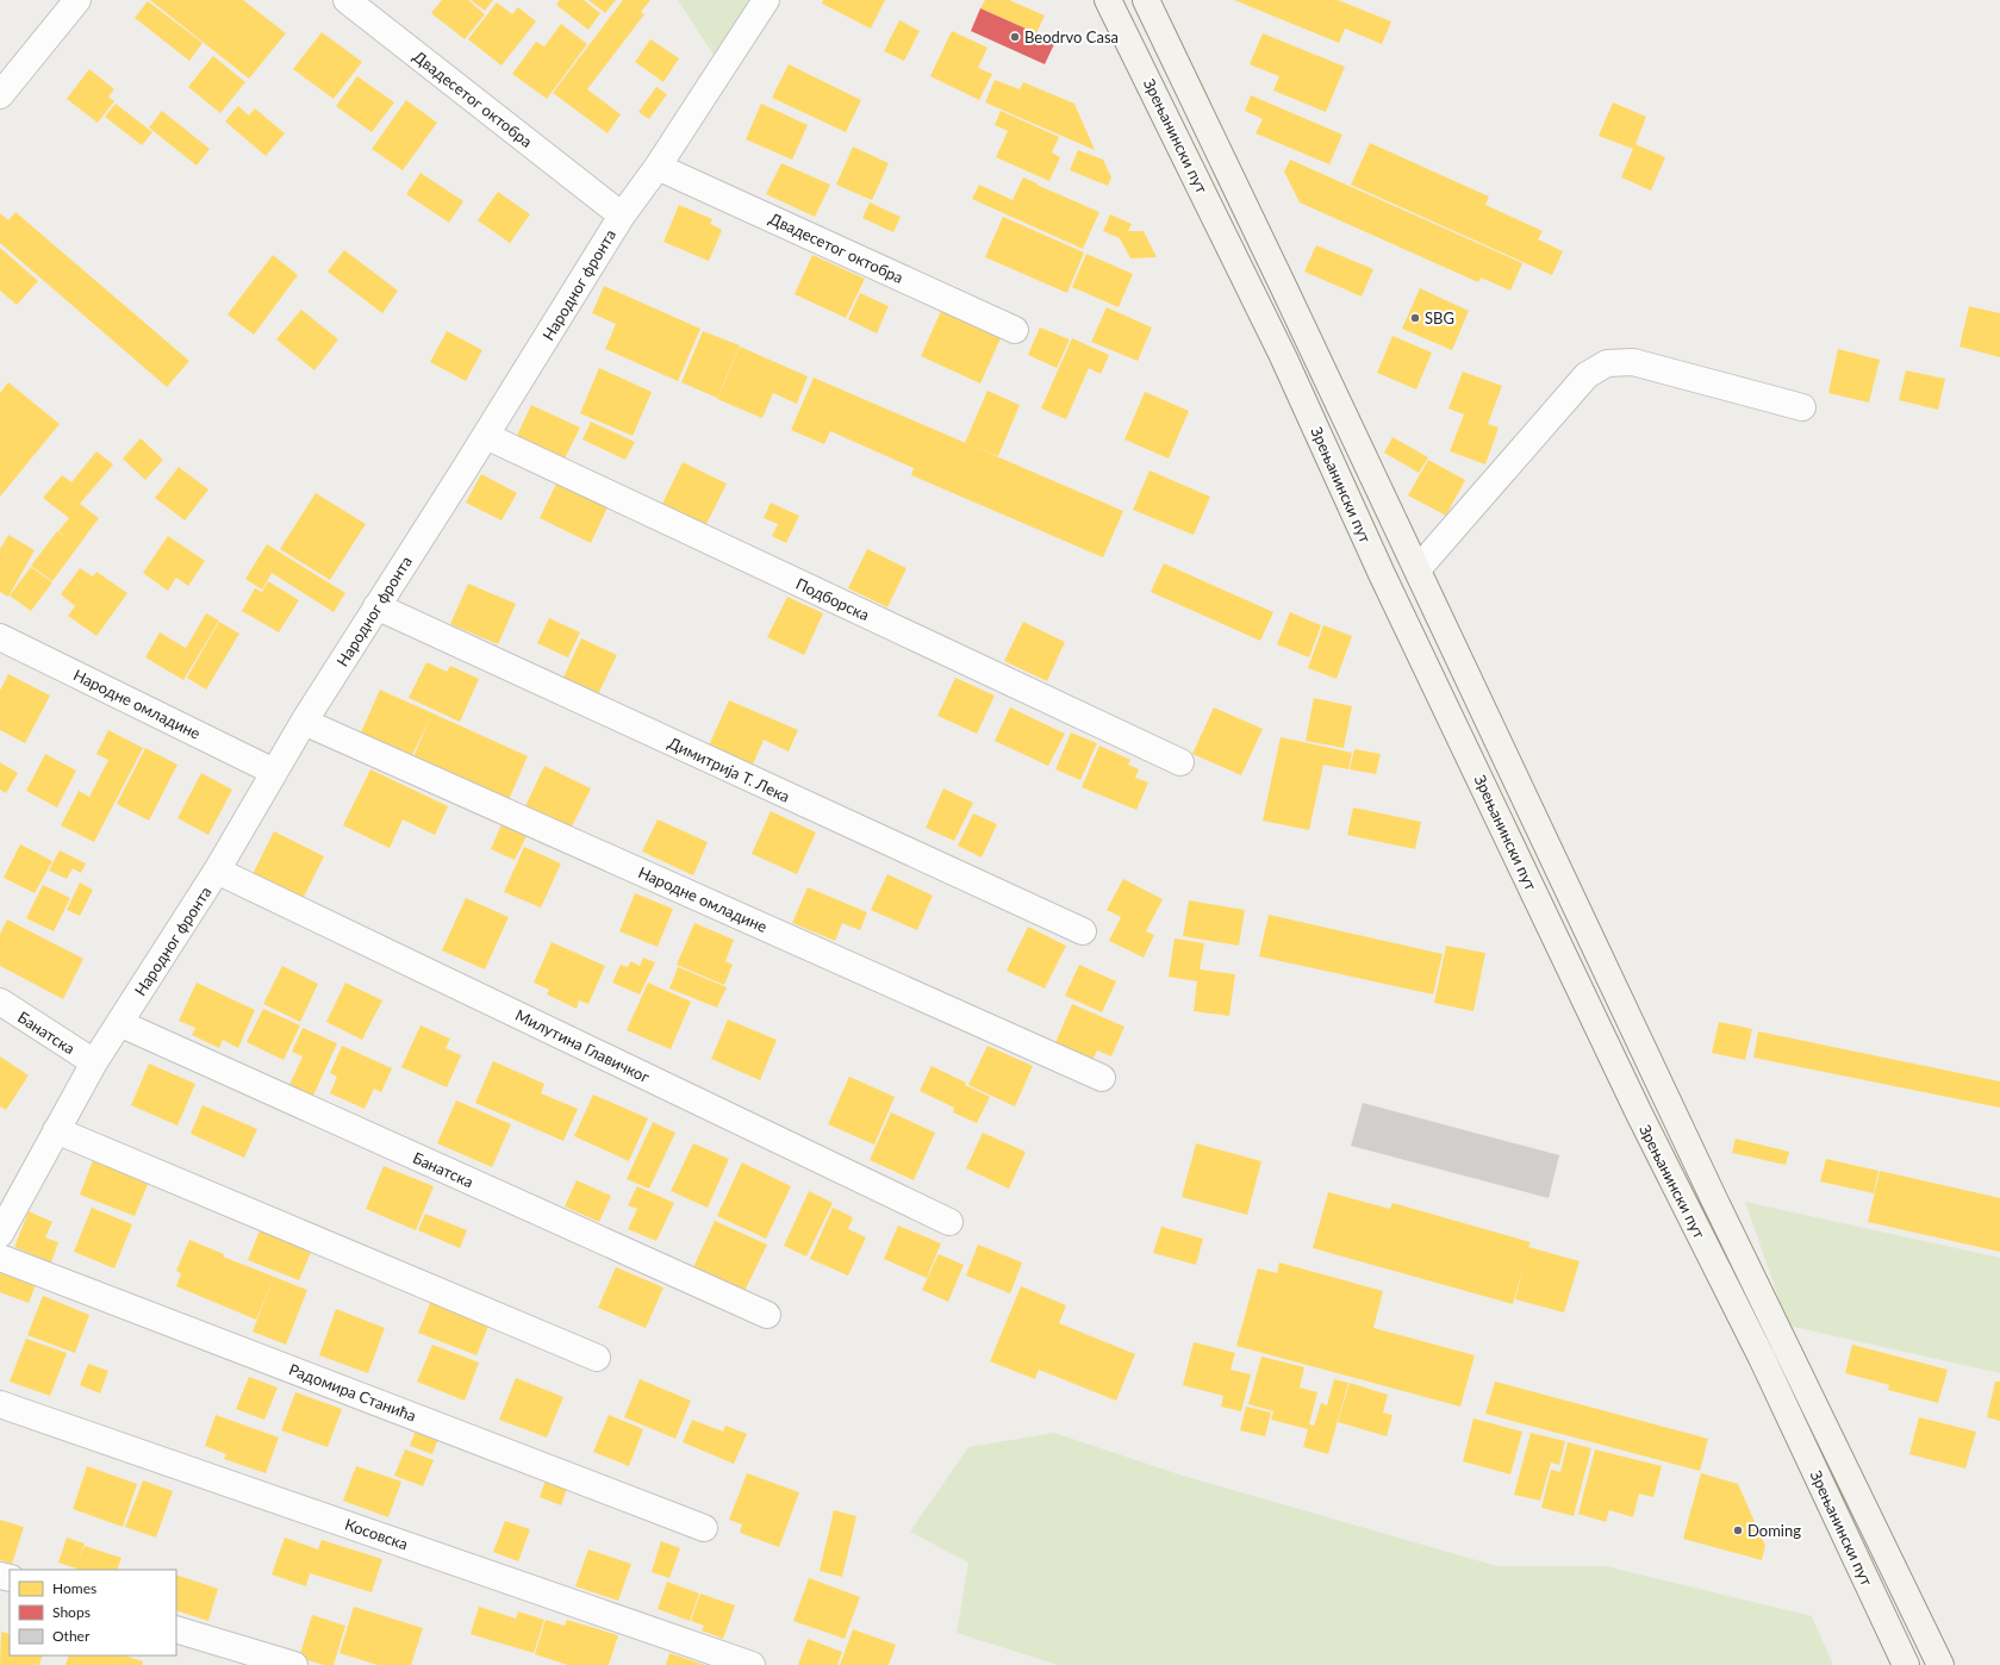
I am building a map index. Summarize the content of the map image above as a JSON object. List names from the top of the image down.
{
  "streets": {
    "main road": ["Зрењанински пут"],
    "street": [
      "Двадесетог октобра",
      "Народног фронта",
      "Подборска",
      "Народне омладине",
      "Димитрија Т. Лека",
      "Банатска",
      "Милутина Главичког",
      "Радомира Станића",
      "Косовска"
    ]
  },
  "crossings": [
    ["Двадесетог октобра", "Народног фронта"],
    ["Народног фронта", "Подборска"],
    ["Народног фронта", "Народне омладине"],
    ["Народног фронта", "Димитрија Т. Лека"],
    ["Народног фронта", "Банатска"],
    ["Народног фронта", "Милутина Главичког"]
  ],
  "places": ["Beodrvo Casa", "SBG", "Doming"],
  "legend": ["Homes", "Shops", "Other"]
}
